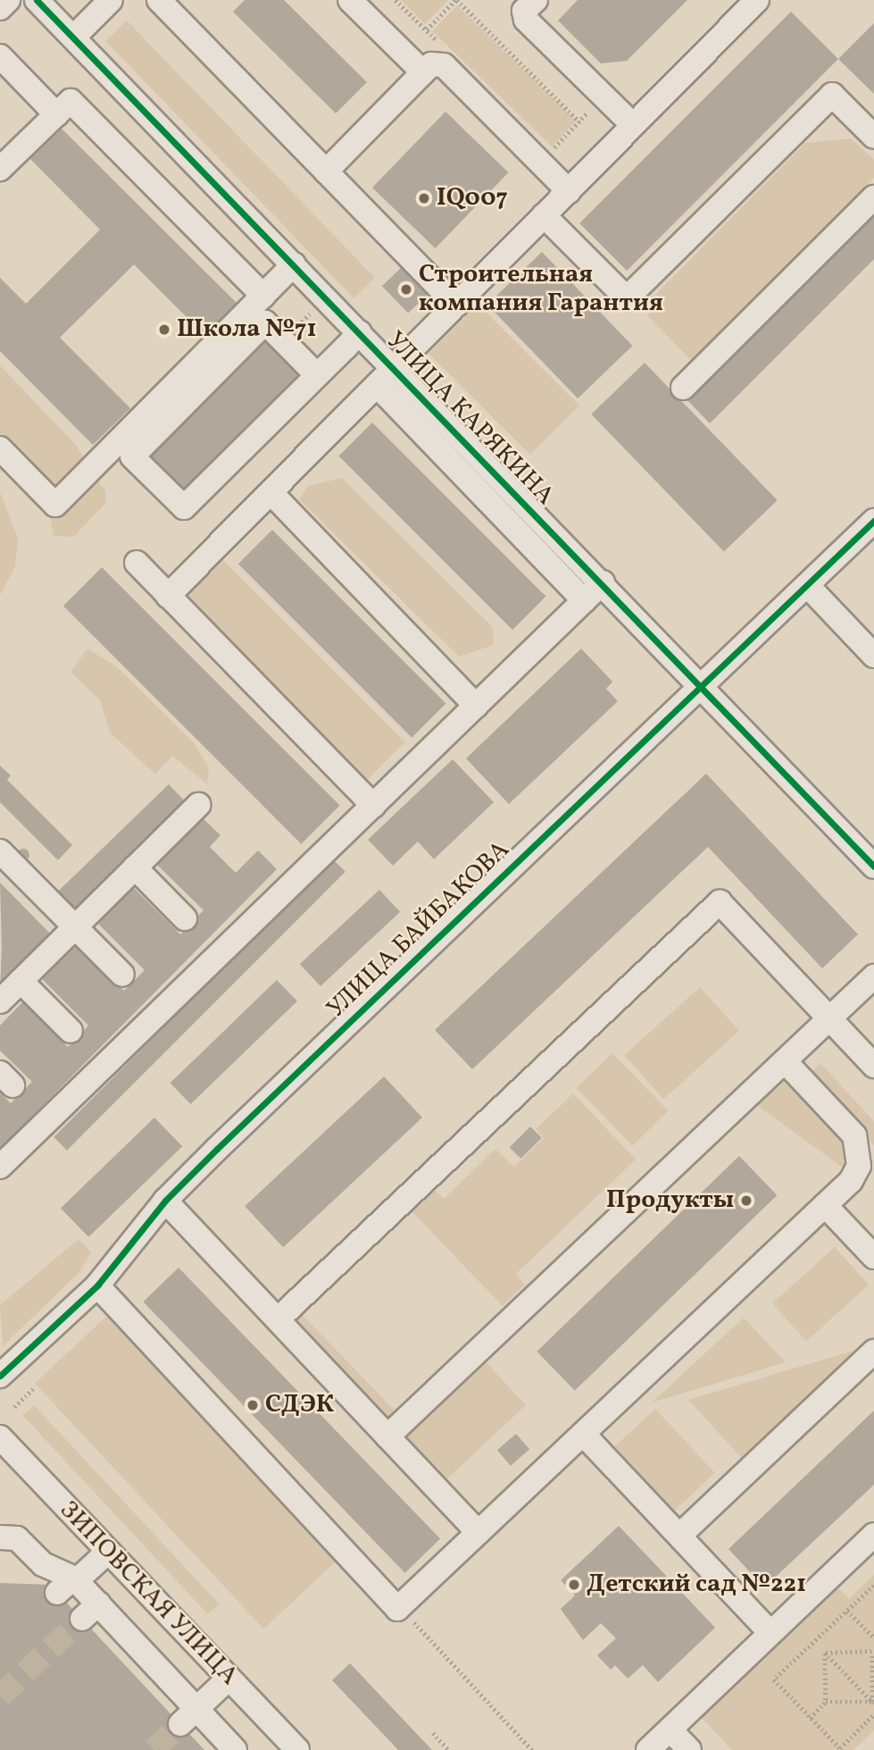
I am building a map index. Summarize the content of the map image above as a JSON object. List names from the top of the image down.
{
  "streets": {
    "street": ["УЛИЦА КАРЯКИНА", "УЛИЦА БАЙБАКОВА", "ЗИПОВСКАЯ УЛИЦА"]
  },
  "crossings": [
    ["УЛИЦА КАРЯКИНА", "УЛИЦА БАЙБАКОВА"]
  ],
  "places": [
    "IQ007",
    "Строительная компания Гарантия",
    "Школа №71",
    "Продукты",
    "СДЭК",
    "Детский сад №221"
  ]
}
